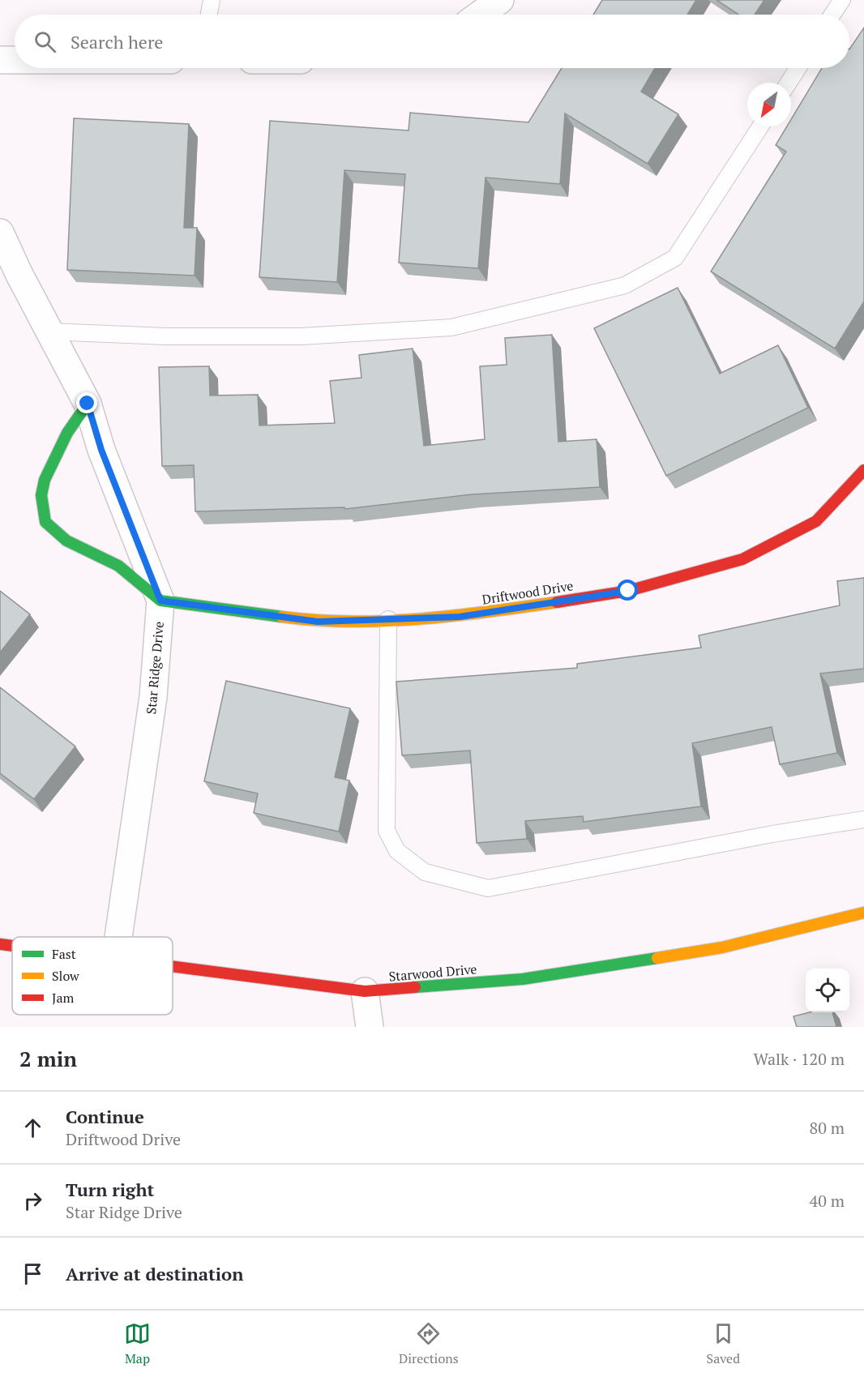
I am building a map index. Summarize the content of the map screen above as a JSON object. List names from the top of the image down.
{
  "streets": {
    "street": ["Driftwood Drive", "Star Ridge Drive", "Starwood Drive"]
  },
  "crossings": [
    ["Driftwood Drive", "Star Ridge Drive"]
  ],
  "legend": ["Fast", "Slow", "Jam"],
  "north": "bottom left",
  "page": {
    "search": "Search here",
    "heading": ["2 min", "Walk · 120 m"],
    "list": [
      ["Continue", "Driftwood Drive", "80 m"],
      ["Turn right", "Star Ridge Drive", "40 m"],
      "Arrive at destination"
    ],
    "nav": ["Map", "Directions", "Saved"]
  }
}
